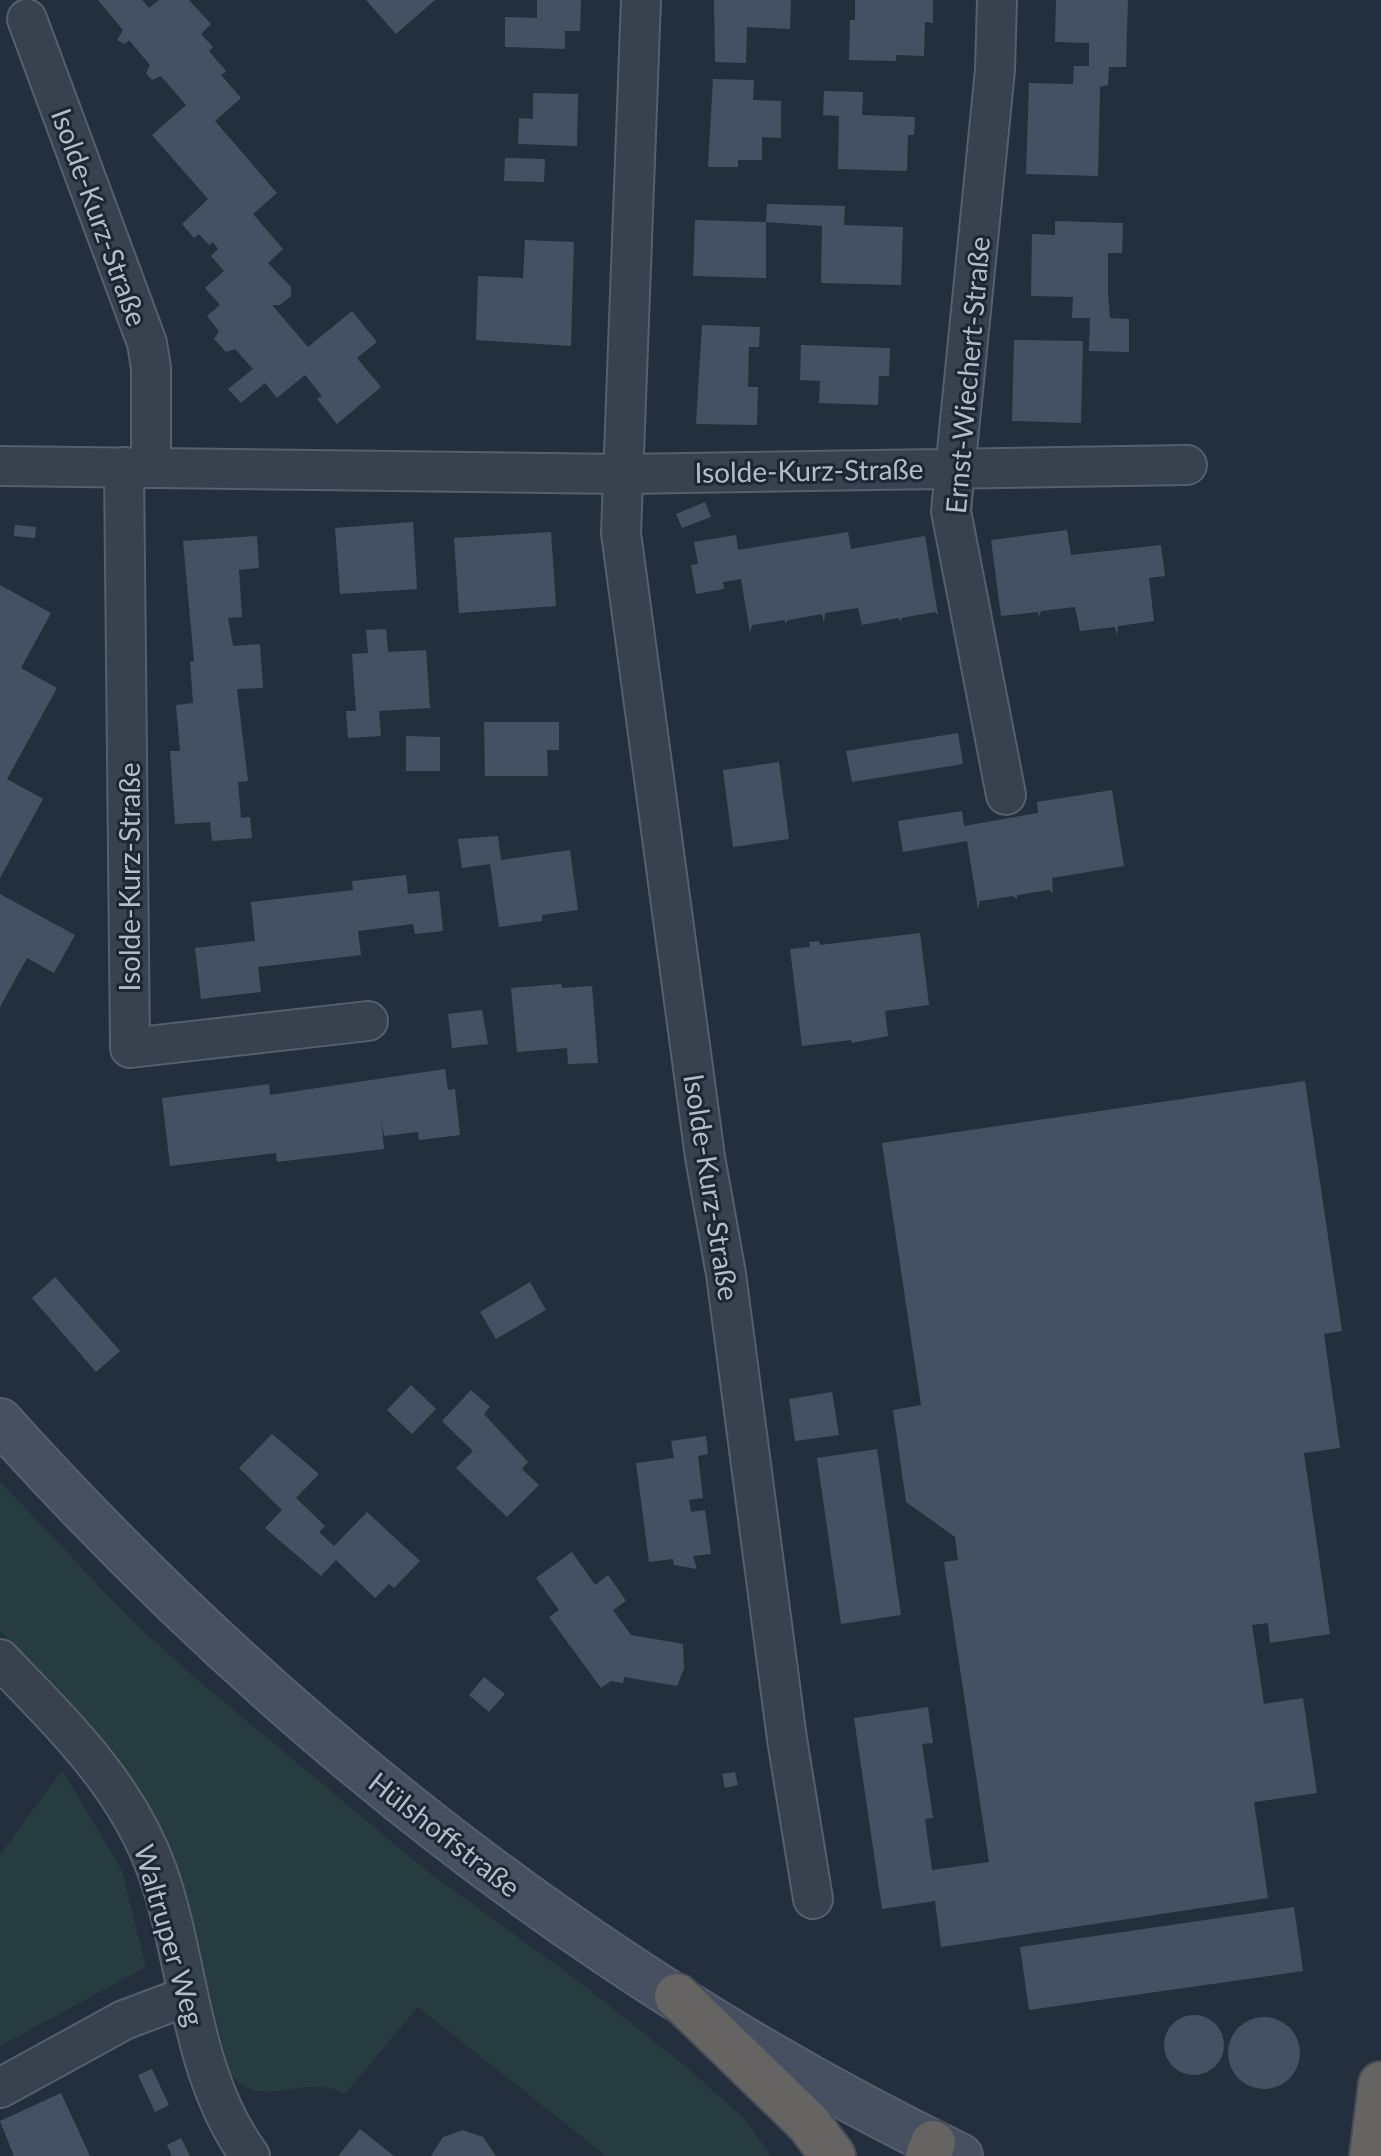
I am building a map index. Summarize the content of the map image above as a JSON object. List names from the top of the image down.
{
  "streets": {
    "main road": ["Hülshoffstraße"],
    "street": ["Isolde-Kurz-Straße", "Ernst-Wiechert-Straße", "Waltruper Weg"]
  },
  "crossings": [
    ["Isolde-Kurz-Straße", "Ernst-Wiechert-Straße"]
  ]
}
